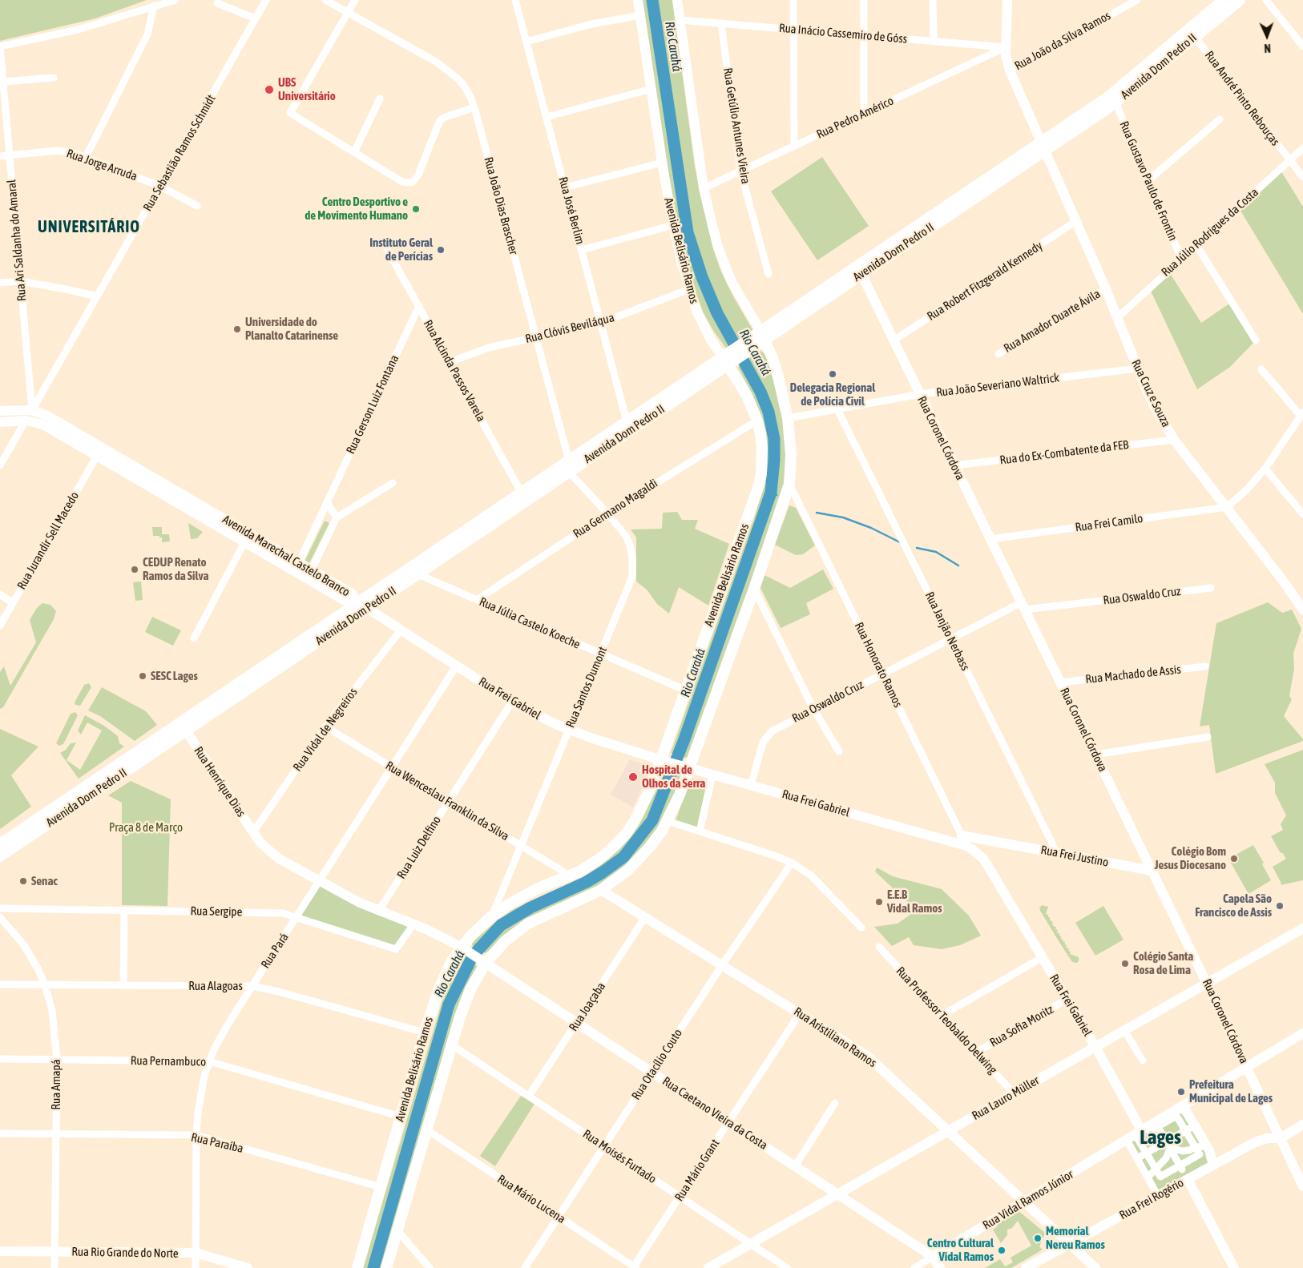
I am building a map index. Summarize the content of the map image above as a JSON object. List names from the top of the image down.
{
  "streets": {
    "main road": [
      "Avenida Dom Pedro II",
      "Avenida Belisário Ramos",
      "Rua Cruz e Souza",
      "Rua Coronel Córdova",
      "Avenida Marechal Castelo Branco",
      "Rua Honorato Ramos",
      "Rua Frei Gabriel",
      "Rua Henrique Dias",
      "Rua Frei Justino",
      "Rua Aristiliano Ramos",
      "Rua Lauro Müller",
      "Rua Caetano Vieira da Costa",
      "Rua Frei Rogério",
      "Rua Vidal Ramos Júnior",
      "Rua Rio Grande do Norte"
    ],
    "street": [
      "Rua Inácio Cassemiro de Góss",
      "Rua João da Silva Ramos",
      "Rua André Pinto Rebouças",
      "Rua Pedro Américo",
      "Rua Getúlio Antunes Vieira",
      "Rua Sebastião Ramos Schmidt",
      "Rua Jorge Arruda",
      "Rua Gustavo Paulo de Frontin",
      "Rua João Dias Brascher",
      "Rua José Berlim",
      "Rua Júlio Rodrigues da Costa",
      "Rua Ari Saldanha do Amaral",
      "Rua Robert Fitzgerald Kennedy",
      "Rua Amador Duarte Ávila",
      "Rua Clóvis Beviláqua",
      "Rua Alcinda Passos Varela",
      "Rua João Severiano Waltrick",
      "Rua Gerson Luiz Fontana",
      "Rua do Ex-Combatente da FEB",
      "Rua Germano Magaldi",
      "Rua Frei Camilo",
      "Rua Jurandir Sell Macedo",
      "Rua Oswaldo Cruz",
      "Rua Júlia Castelo Koeche",
      "Rua Janjão Nerbass",
      "Rua Machado de Assis",
      "Rua Santos Dumont",
      "Rua Vidal de Negreiros",
      "Rua Wenceslau Franklin da Silva",
      "Rua Luiz Delfino",
      "Rua Sergipe",
      "Rua Pará",
      "Rua Alagoas",
      "Rua Joaçaba",
      "Rua Professor Teobaldo Delwing",
      "Rua Sofia Moritz",
      "Rua Pernambuco",
      "Rua Otacílio Couto",
      "Rua Amapá",
      "Rua Paraíba",
      "Rua Moisés Furtado",
      "Rua Mário Grant",
      "Rua Mário Lucena"
    ]
  },
  "crossings": [
    ["Rua Inácio Cassemiro de Góss", "Rua Pedro Américo"],
    ["Rua Inácio Cassemiro de Góss", "Rua Getúlio Antunes Vieira"],
    ["Rua Inácio Cassemiro de Góss", "Rua Cruz e Souza"],
    ["Rua João da Silva Ramos", "Rua Cruz e Souza"],
    ["Avenida Dom Pedro II", "Rua André Pinto Rebouças"],
    ["Avenida Dom Pedro II", "Rua Gustavo Paulo de Frontin"],
    ["Avenida Dom Pedro II", "Rua João Dias Brascher"],
    ["Avenida Dom Pedro II", "Rua José Berlim"],
    ["Avenida Dom Pedro II", "Avenida Belisário Ramos"],
    ["Avenida Dom Pedro II", "Rua Alcinda Passos Varela"],
    ["Avenida Dom Pedro II", "Rua Cruz e Souza"],
    ["Avenida Dom Pedro II", "Rua Coronel Córdova"],
    ["Avenida Dom Pedro II", "Avenida Marechal Castelo Branco"],
    ["Avenida Dom Pedro II", "Rua Júlia Castelo Koeche"],
    ["Avenida Dom Pedro II", "Rua Santos Dumont"],
    ["Avenida Dom Pedro II", "Rua Frei Gabriel"],
    ["Avenida Dom Pedro II", "Rua Henrique Dias"],
    ["Rua André Pinto Rebouças", "Rua Júlio Rodrigues da Costa"],
    ["Rua Pedro Américo", "Rua Getúlio Antunes Vieira"],
    ["Rua Pedro Américo", "Rua Cruz e Souza"],
    ["Rua Sebastião Ramos Schmidt", "Rua Jorge Arruda"],
    ["Rua Sebastião Ramos Schmidt", "Rua Ari Saldanha do Amaral"],
    ["Rua Sebastião Ramos Schmidt", "Avenida Marechal Castelo Branco"],
    ["Rua Jorge Arruda", "Rua Ari Saldanha do Amaral"],
    ["Rua Gustavo Paulo de Frontin", "Rua Júlio Rodrigues da Costa"],
    ["Rua João Dias Brascher", "Rua Clóvis Beviláqua"],
    ["Rua José Berlim", "Rua Clóvis Beviláqua"],
    ["Rua Júlio Rodrigues da Costa", "Rua Cruz e Souza"],
    ["Rua Ari Saldanha do Amaral", "Avenida Marechal Castelo Branco"],
    ["Avenida Belisário Ramos", "Rua Clóvis Beviláqua"],
    ["Avenida Belisário Ramos", "Rua Germano Magaldi"],
    ["Avenida Belisário Ramos", "Rua Júlia Castelo Koeche"],
    ["Avenida Belisário Ramos", "Rua Santos Dumont"],
    ["Avenida Belisário Ramos", "Rua Frei Gabriel"],
    ["Avenida Belisário Ramos", "Rua Wenceslau Franklin da Silva"],
    ["Avenida Belisário Ramos", "Rua Alagoas"],
    ["Avenida Belisário Ramos", "Rua Pernambuco"],
    ["Avenida Belisário Ramos", "Rua Caetano Vieira da Costa"],
    ["Avenida Belisário Ramos", "Rua Paraíba"],
    ["Rua Robert Fitzgerald Kennedy", "Rua Cruz e Souza"],
    ["Rua Robert Fitzgerald Kennedy", "Rua Coronel Córdova"],
    ["Rua Amador Duarte Ávila", "Rua Cruz e Souza"],
    ["Rua Clóvis Beviláqua", "Rua Alcinda Passos Varela"],
    ["Rua Alcinda Passos Varela", "Rua Gerson Luiz Fontana"],
    ["Rua João Severiano Waltrick", "Rua Cruz e Souza"],
    ["Rua João Severiano Waltrick", "Rua Coronel Córdova"],
    ["Rua João Severiano Waltrick", "Rua Janjão Nerbass"],
    ["Rua Cruz e Souza", "Rua do Ex-Combatente da FEB"],
    ["Rua Cruz e Souza", "Rua Frei Camilo"],
    ["Rua Gerson Luiz Fontana", "Avenida Marechal Castelo Branco"],
    ["Rua Coronel Córdova", "Rua do Ex-Combatente da FEB"],
    ["Rua Coronel Córdova", "Rua Frei Camilo"],
    ["Rua Coronel Córdova", "Rua Oswaldo Cruz"],
    ["Rua Coronel Córdova", "Rua Machado de Assis"],
    ["Rua Coronel Córdova", "Rua Frei Justino"],
    ["Rua Coronel Córdova", "Rua Lauro Müller"],
    ["Rua Coronel Córdova", "Rua Frei Rogério"],
    ["Rua Coronel Córdova", "Rua Vidal Ramos Júnior"],
    ["Rua Germano Magaldi", "Rua Júlia Castelo Koeche"],
    ["Rua Germano Magaldi", "Rua Santos Dumont"],
    ["Rua Jurandir Sell Macedo", "Avenida Marechal Castelo Branco"],
    ["Avenida Marechal Castelo Branco", "Rua Frei Gabriel"],
    ["Rua Oswaldo Cruz", "Rua Janjão Nerbass"],
    ["Rua Oswaldo Cruz", "Rua Honorato Ramos"],
    ["Rua Oswaldo Cruz", "Rua Frei Gabriel"],
    ["Rua Júlia Castelo Koeche", "Rua Santos Dumont"],
    ["Rua Janjão Nerbass", "Rua Frei Justino"],
    ["Rua Honorato Ramos", "Rua Frei Gabriel"],
    ["Rua Honorato Ramos", "Rua Frei Justino"],
    ["Rua Santos Dumont", "Rua Frei Gabriel"],
    ["Rua Santos Dumont", "Rua Wenceslau Franklin da Silva"],
    ["Rua Frei Gabriel", "Rua Vidal de Negreiros"],
    ["Rua Frei Gabriel", "Rua Luiz Delfino"],
    ["Rua Frei Gabriel", "Rua Pará"],
    ["Rua Frei Gabriel", "Rua Sofia Moritz"],
    ["Rua Frei Gabriel", "Rua Lauro Müller"],
    ["Rua Frei Gabriel", "Rua Vidal Ramos Júnior"],
    ["Rua Vidal de Negreiros", "Rua Henrique Dias"],
    ["Rua Vidal de Negreiros", "Rua Wenceslau Franklin da Silva"],
    ["Rua Henrique Dias", "Rua Luiz Delfino"],
    ["Rua Henrique Dias", "Rua Pará"],
    ["Rua Henrique Dias", "Rua Caetano Vieira da Costa"],
    ["Rua Wenceslau Franklin da Silva", "Rua Luiz Delfino"],
    ["Rua Wenceslau Franklin da Silva", "Rua Pará"],
    ["Rua Luiz Delfino", "Rua Caetano Vieira da Costa"],
    ["Rua Sergipe", "Rua Pará"],
    ["Rua Sergipe", "Rua Caetano Vieira da Costa"],
    ["Rua Pará", "Rua Alagoas"],
    ["Rua Pará", "Rua Pernambuco"],
    ["Rua Pará", "Rua Paraíba"],
    ["Rua Pará", "Rua Rio Grande do Norte"],
    ["Rua Alagoas", "Rua Amapá"],
    ["Rua Joaçaba", "Rua Aristiliano Ramos"],
    ["Rua Joaçaba", "Rua Caetano Vieira da Costa"],
    ["Rua Joaçaba", "Rua Moisés Furtado"],
    ["Rua Professor Teobaldo Delwing", "Rua Sofia Moritz"],
    ["Rua Professor Teobaldo Delwing", "Rua Lauro Müller"],
    ["Rua Aristiliano Ramos", "Rua Otacílio Couto"],
    ["Rua Aristiliano Ramos", "Rua Lauro Müller"],
    ["Rua Aristiliano Ramos", "Rua Mário Grant"],
    ["Rua Aristiliano Ramos", "Rua Frei Rogério"],
    ["Rua Aristiliano Ramos", "Rua Vidal Ramos Júnior"],
    ["Rua Pernambuco", "Rua Amapá"],
    ["Rua Otacílio Couto", "Rua Caetano Vieira da Costa"],
    ["Rua Otacílio Couto", "Rua Moisés Furtado"],
    ["Rua Otacílio Couto", "Rua Mário Lucena"],
    ["Rua Amapá", "Rua Paraíba"],
    ["Rua Amapá", "Rua Rio Grande do Norte"],
    ["Rua Lauro Müller", "Rua Caetano Vieira da Costa"],
    ["Rua Lauro Müller", "Rua Moisés Furtado"],
    ["Rua Caetano Vieira da Costa", "Rua Mário Grant"],
    ["Rua Caetano Vieira da Costa", "Rua Vidal Ramos Júnior"],
    ["Rua Moisés Furtado", "Rua Mário Grant"],
    ["Rua Mário Grant", "Rua Mário Lucena"]
  ],
  "districts": ["UNIVERSITÁRIO", "Lages"],
  "water": ["Rio Carahá"],
  "parks": ["Praça 8 de Março"],
  "places": [
    "UBS Universitário",
    "Centro Desportivo e de Movimento Humano",
    "Instituto Geral de Perícias",
    "Universidade do Planalto Catarinense",
    "Delegacia Regional de Polícia Civil",
    "CEDUP Renato Ramos da Silva",
    "SESC Lages",
    "Hospital de Olhos da Serra",
    "Colégio Bom Jesus Diocesano",
    "Senac",
    "E.E.B Vidal Ramos",
    "Capela São Francisco de Assis",
    "Colégio Santa Rosa de Lima",
    "Prefeitura Municipal de Lages",
    "Memorial Nereu Ramos",
    "Centro Cultural Vidal Ramos"
  ],
  "north": "bottom"
}
